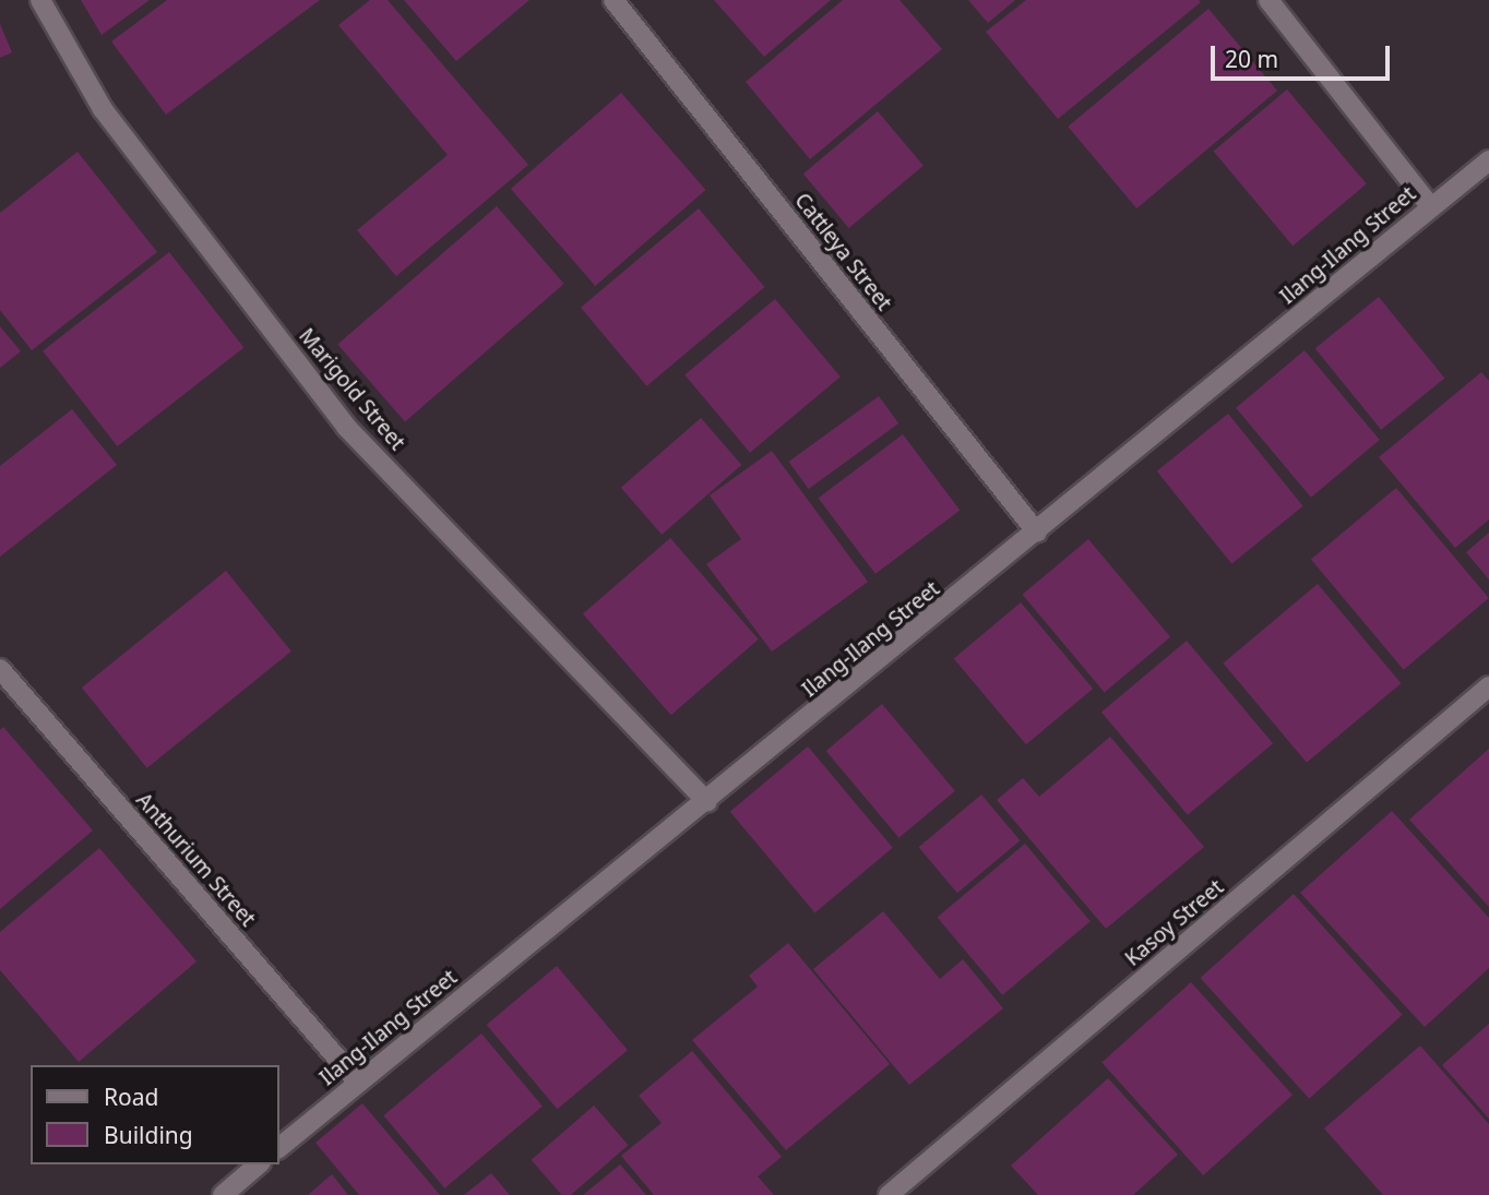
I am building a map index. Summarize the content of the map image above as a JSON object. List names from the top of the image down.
{
  "streets": {
    "street": [
      "Ilang-Ilang Street",
      "Cattleya Street",
      "Marigold Street",
      "Anthurium Street",
      "Kasoy Street"
    ]
  },
  "crossings": [
    ["Ilang-Ilang Street", "Cattleya Street"],
    ["Ilang-Ilang Street", "Marigold Street"],
    ["Ilang-Ilang Street", "Anthurium Street"]
  ],
  "legend": ["Road", "Building"],
  "scale_bar": "20 m"
}
